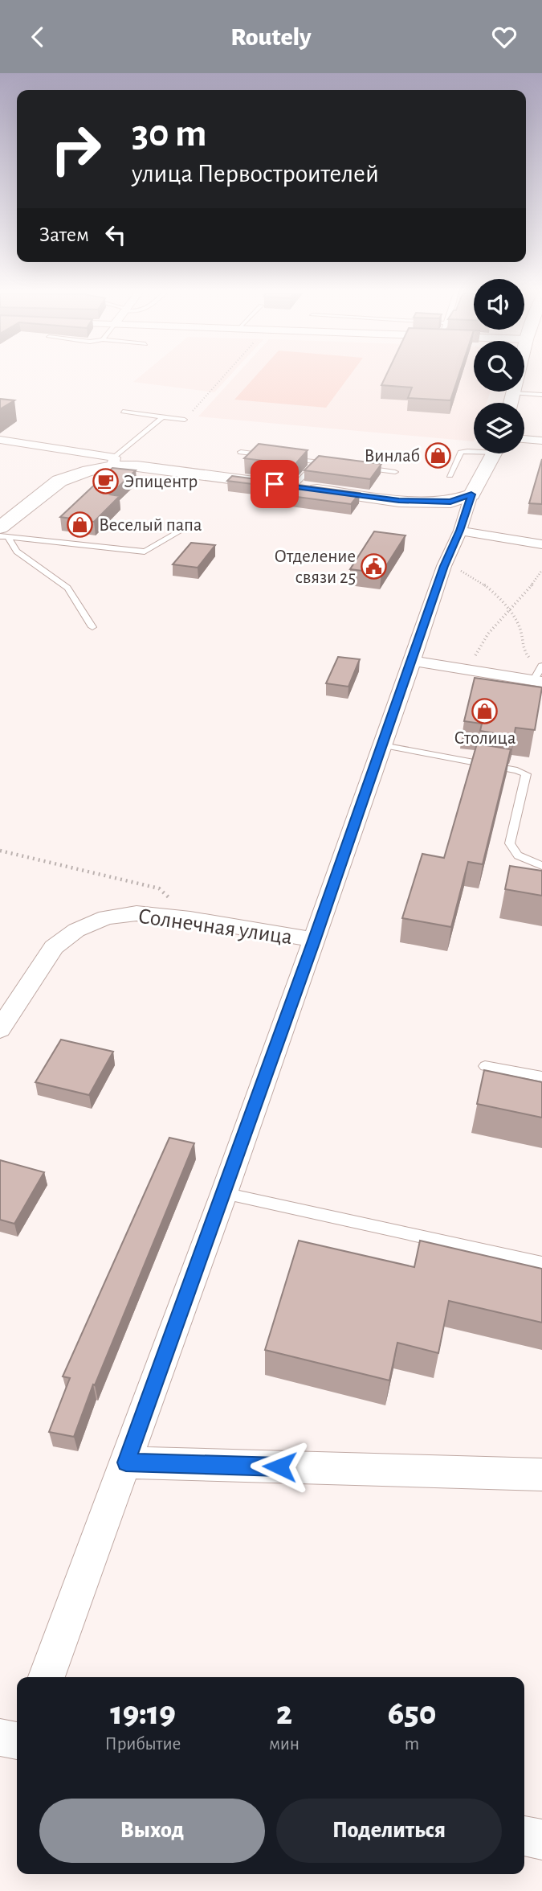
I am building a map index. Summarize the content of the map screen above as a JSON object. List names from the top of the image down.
{
  "streets": {
    "street": ["Солнечная улица"]
  },
  "places": {
    "shop": ["Винлаб", "Веселый папа", "Столица"],
    "cafe": ["Эпицентр"],
    "public building": ["Отделение связи 25"]
  },
  "page": {
    "header": "Routely",
    "turn": ["30 m", "улица Первостроителей"],
    "then": "Затем",
    "eta": [
      "19:19",
      "Прибытие",
      "2",
      "мин",
      "650",
      "m"
    ],
    "buttons": ["Выход", "Поделиться"]
  }
}
